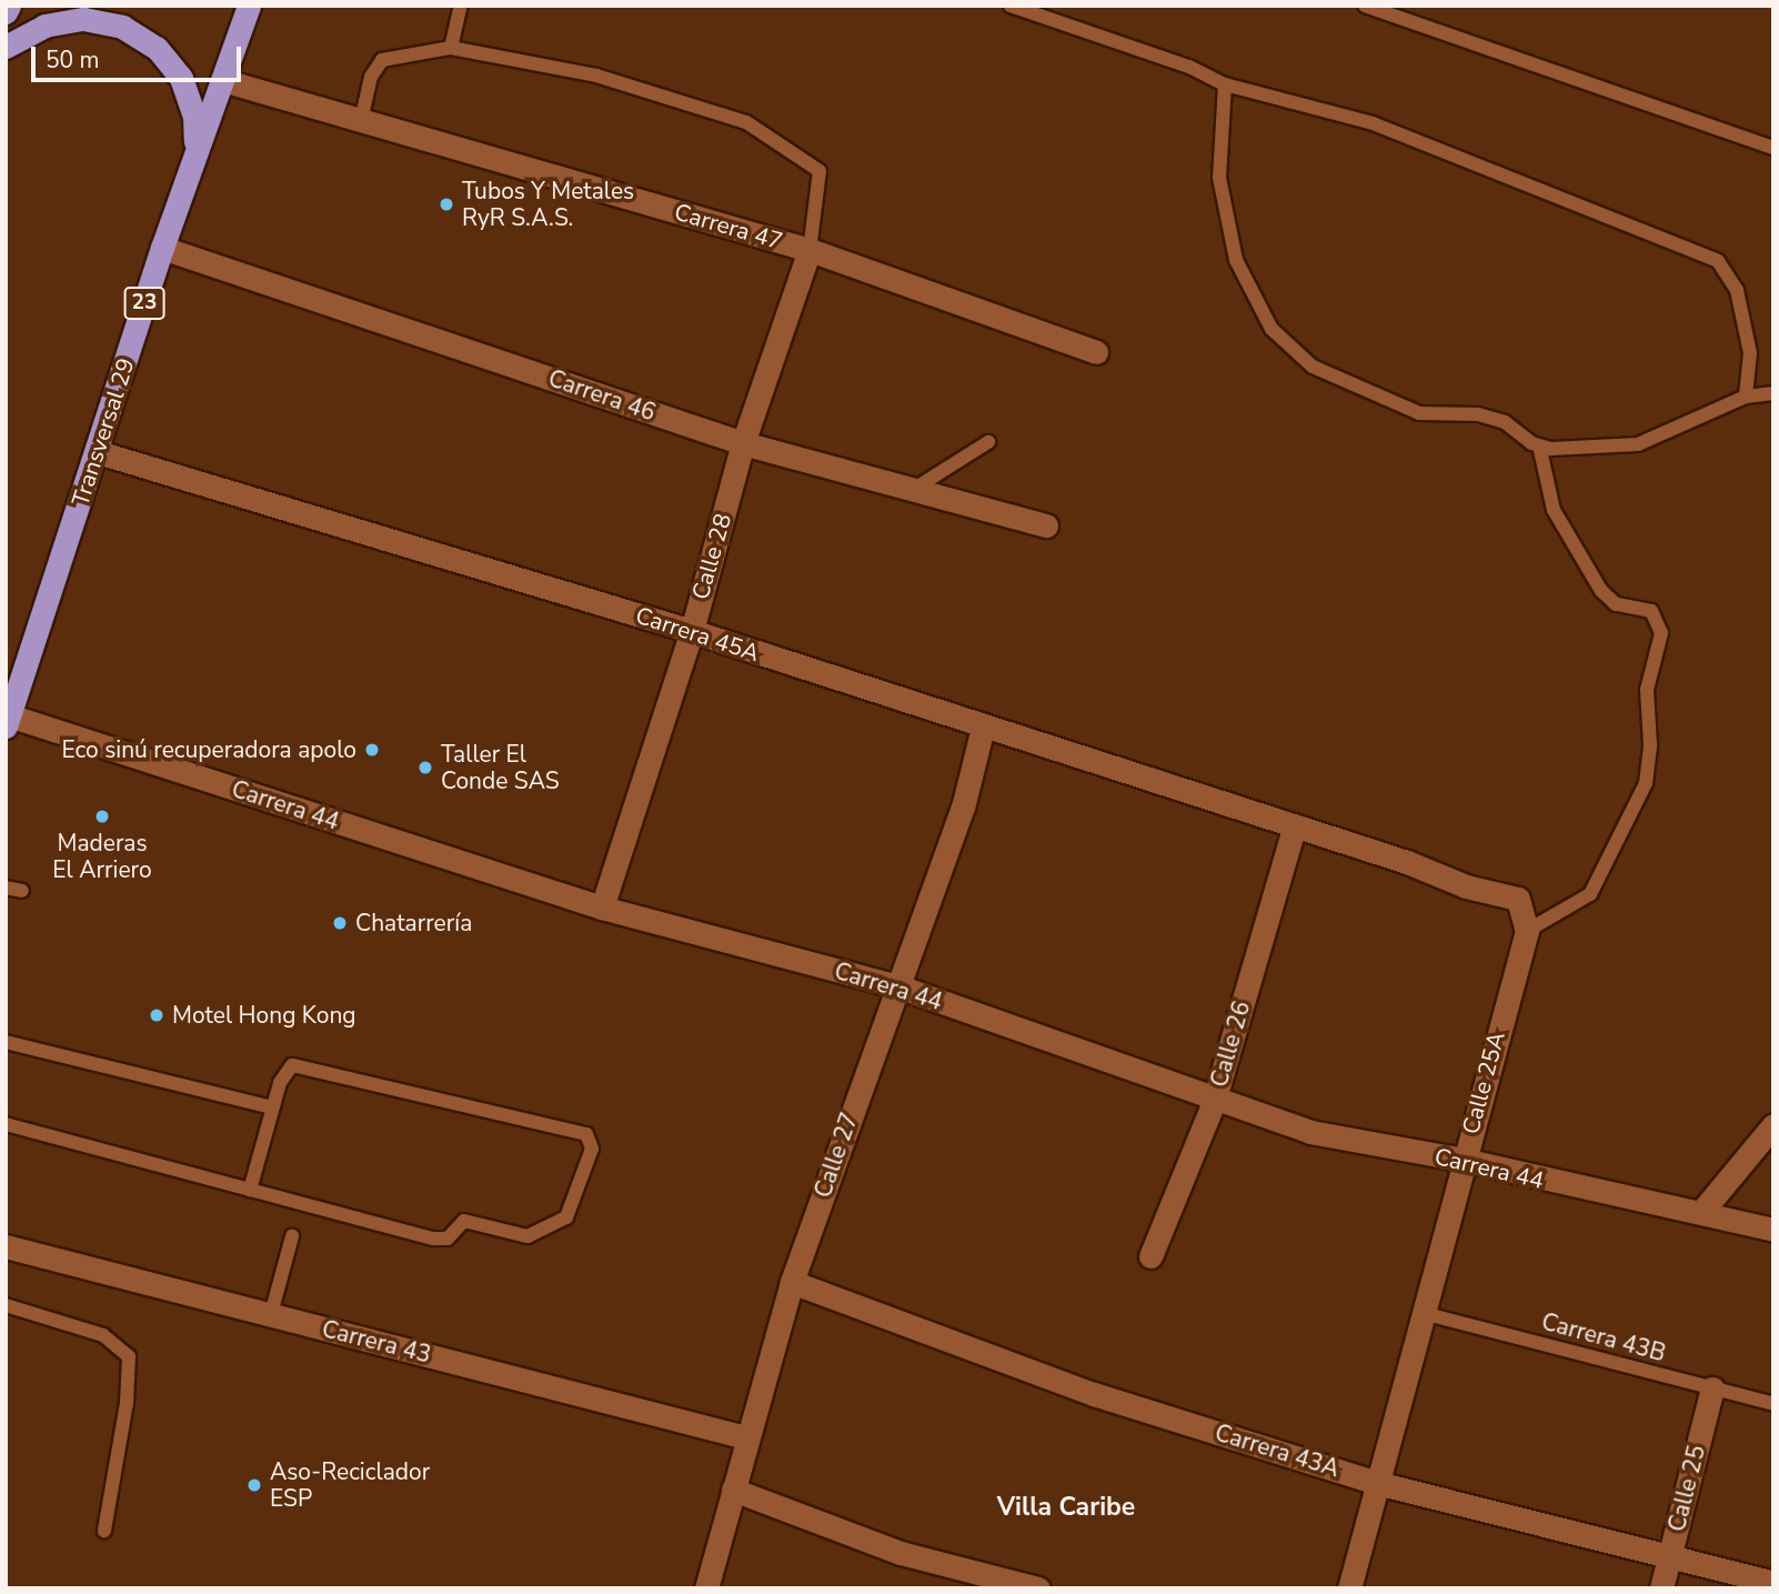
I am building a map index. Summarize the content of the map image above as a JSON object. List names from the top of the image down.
{
  "streets": {
    "highway": ["23", "Transversal 29"],
    "street": [
      "Carrera 47",
      "Carrera 46",
      "Calle 28",
      "Carrera 45A",
      "Carrera 44",
      "Calle 26",
      "Calle 25A",
      "Calle 27",
      "Carrera 43",
      "Carrera 43A",
      "Calle 25"
    ],
    "lane": ["Carrera 43B"]
  },
  "crossings": [
    ["Carrera 47", "Transversal 29"],
    ["Carrera 47", "Calle 28"],
    ["Carrera 46", "Transversal 29"],
    ["Carrera 46", "Calle 28"],
    ["Transversal 29", "Carrera 45A"],
    ["Transversal 29", "Carrera 44"],
    ["Calle 28", "Carrera 45A"],
    ["Calle 28", "Carrera 44"],
    ["Carrera 45A", "Calle 26"],
    ["Carrera 45A", "Calle 27"],
    ["Carrera 44", "Calle 26"],
    ["Carrera 44", "Calle 25A"],
    ["Carrera 44", "Calle 27"],
    ["Calle 25A", "Carrera 43B"],
    ["Calle 25A", "Carrera 43A"],
    ["Calle 27", "Carrera 43"],
    ["Calle 27", "Carrera 43A"],
    ["Carrera 43B", "Calle 25"],
    ["Carrera 43A", "Calle 25"]
  ],
  "districts": ["Villa Caribe"],
  "places": [
    "Tubos Y Metales RyR S.A.S.",
    "Eco sinú recuperadora apolo",
    "Taller El Conde SAS",
    "Maderas El Arriero",
    "Chatarrería",
    "Motel Hong Kong",
    "Aso-Reciclador ESP"
  ],
  "scale_bar": "50 m"
}
